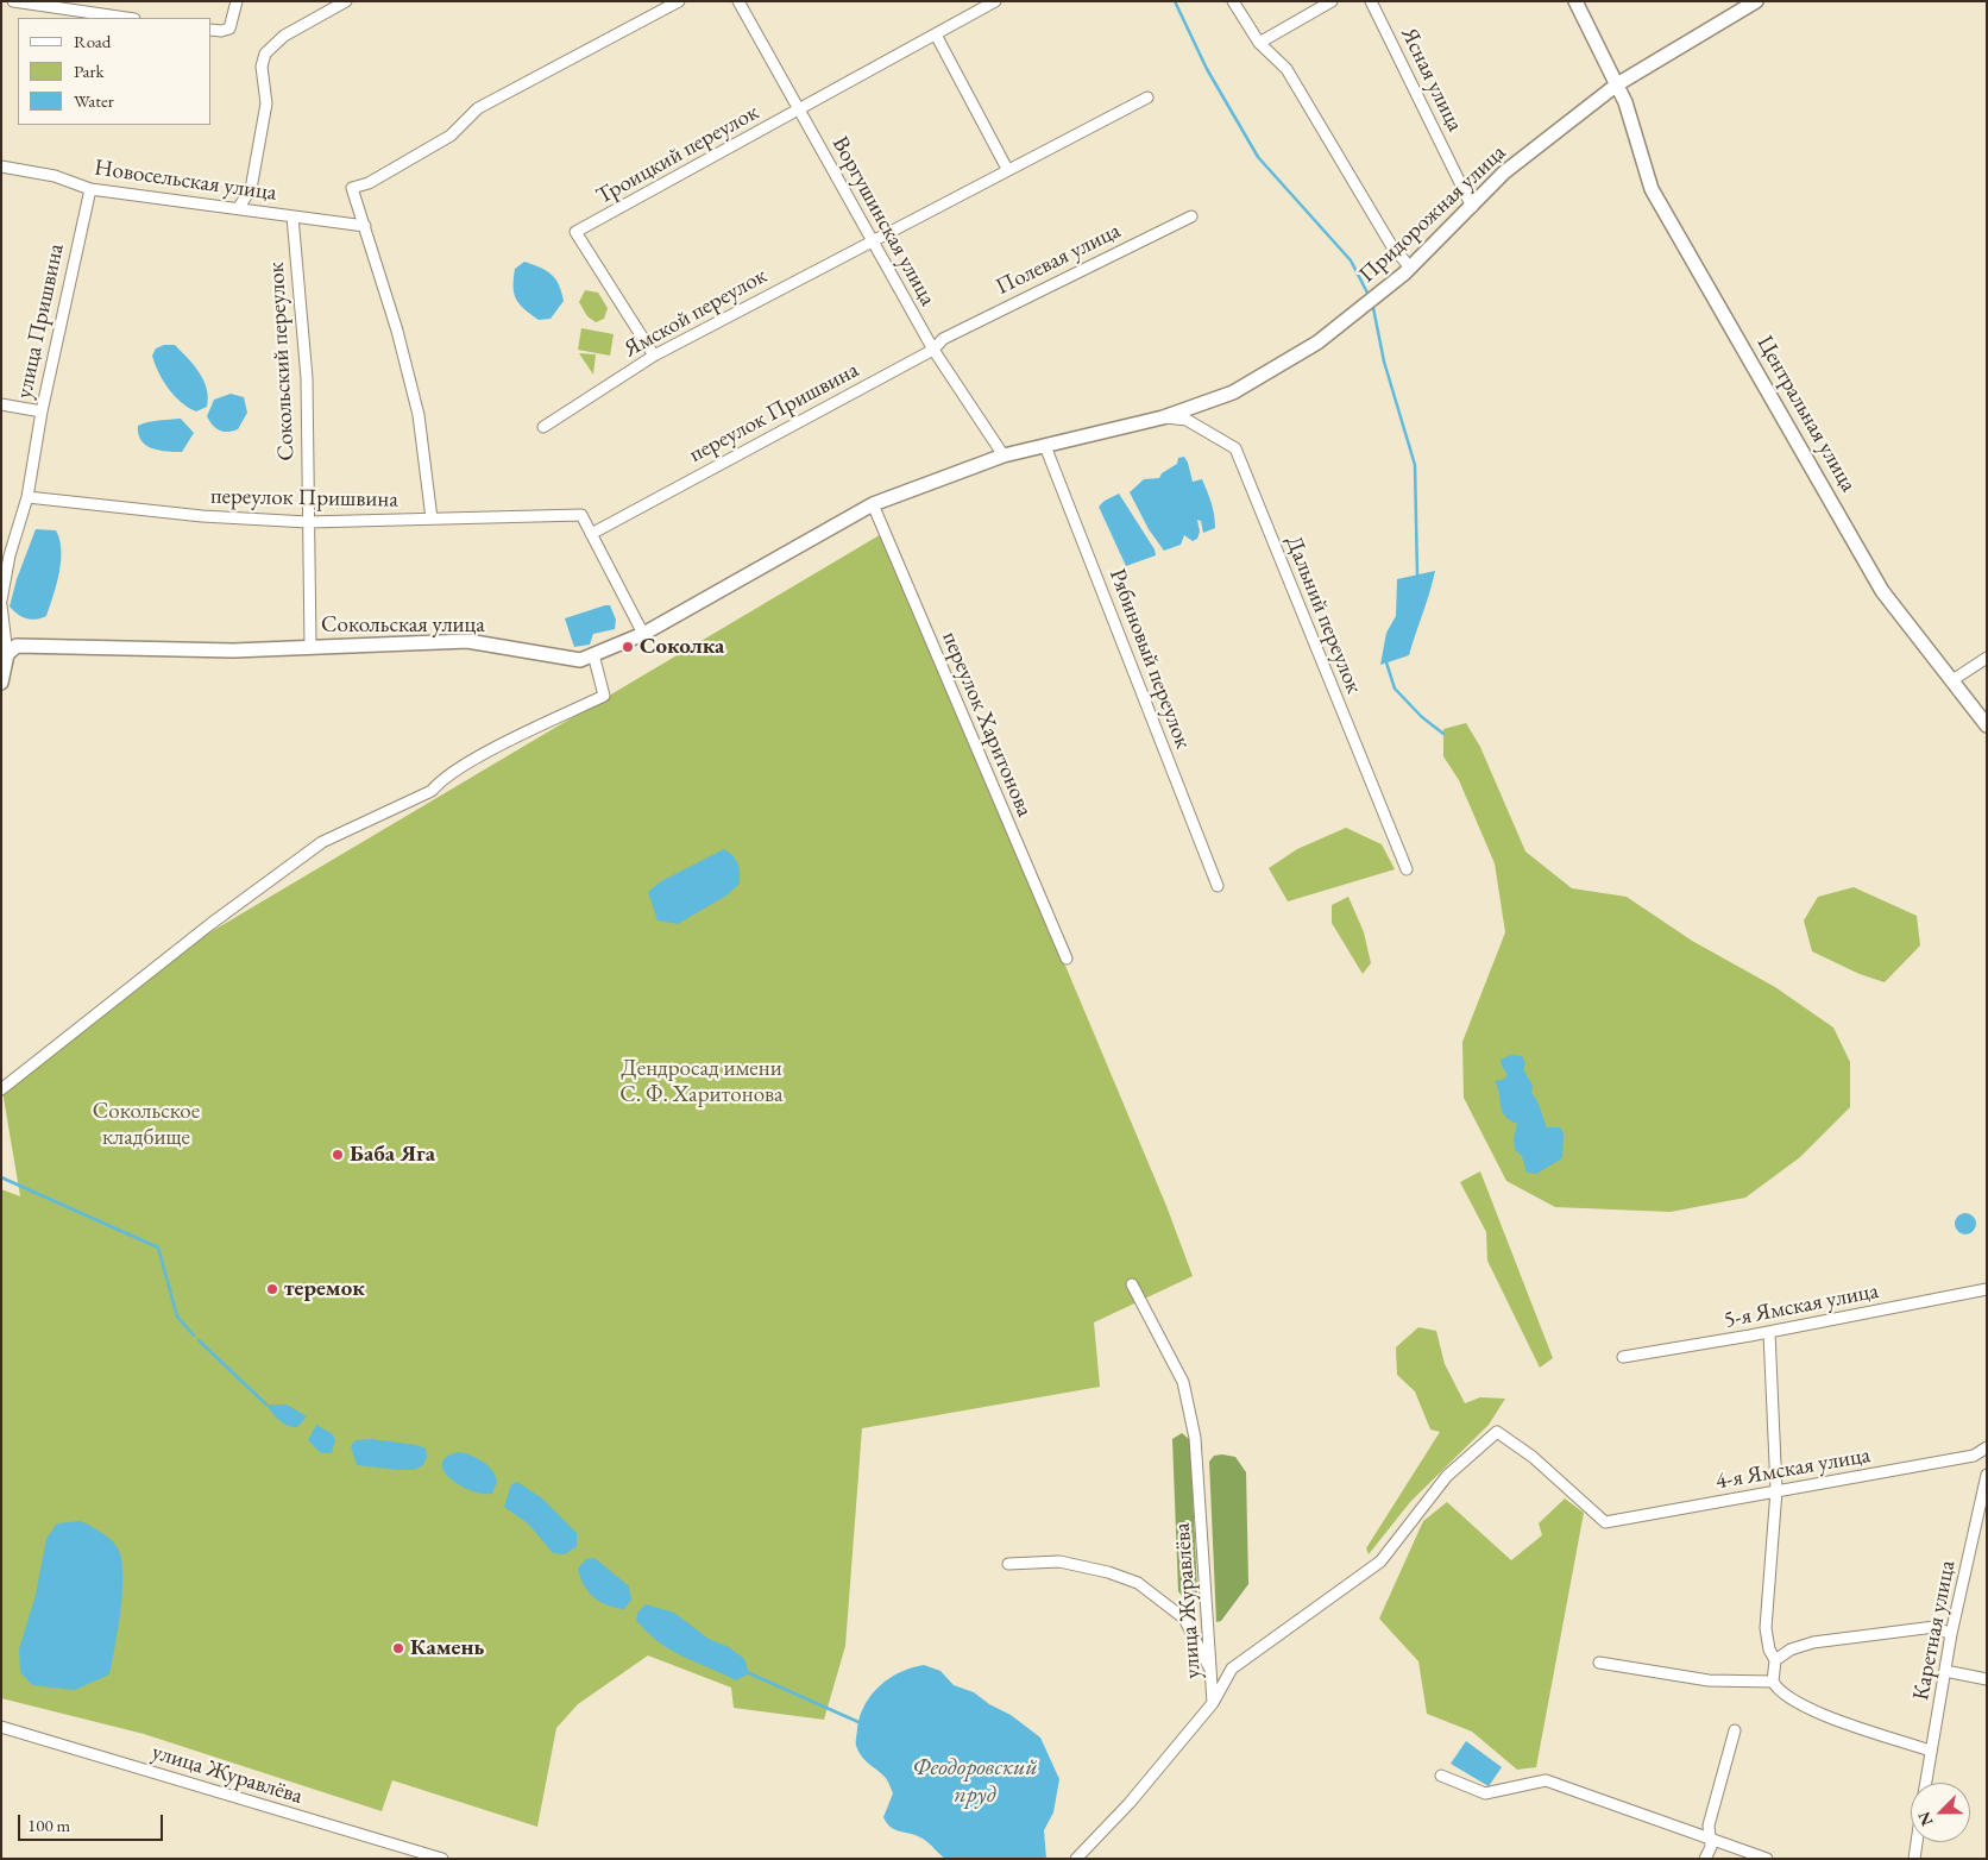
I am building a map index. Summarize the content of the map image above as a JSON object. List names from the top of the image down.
{
  "streets": {
    "street": [
      "Ясная улица",
      "Троицкий переулок",
      "Новосельская улица",
      "Придорожная улица",
      "Воргушинская улица",
      "Полевая улица",
      "Ямской переулок",
      "улица Пришвина",
      "Сокольский переулок",
      "переулок Пришвина",
      "Центральная улица",
      "Дальний переулок",
      "Сокольская улица",
      "Рябиновый переулок",
      "переулок Харитонова",
      "5-я Ямская улица",
      "4-я Ямская улица",
      "улица Журавлёва",
      "Каретная улица"
    ]
  },
  "crossings": [
    ["Ясная улица", "Придорожная улица"],
    ["Троицкий переулок", "Воргушинская улица"],
    ["Троицкий переулок", "Ямской переулок"],
    ["Новосельская улица", "улица Пришвина"],
    ["Новосельская улица", "Сокольский переулок"],
    ["Придорожная улица", "Воргушинская улица"],
    ["Придорожная улица", "Центральная улица"],
    ["Придорожная улица", "Дальний переулок"],
    ["Придорожная улица", "Сокольская улица"],
    ["Придорожная улица", "Рябиновый переулок"],
    ["Воргушинская улица", "Ямской переулок"],
    ["Воргушинская улица", "переулок Пришвина"],
    ["Воргушинская улица", "Сокольская улица"],
    ["Полевая улица", "переулок Пришвина"],
    ["улица Пришвина", "переулок Пришвина"],
    ["Сокольский переулок", "переулок Пришвина"],
    ["Сокольский переулок", "Сокольская улица"],
    ["Сокольская улица", "переулок Харитонова"],
    ["4-я Ямская улица", "улица Журавлёва"]
  ],
  "water": ["Феодоровский пруд"],
  "parks": ["Дендросад имени С. Ф. Харитонова", "Сокольское кладбище"],
  "places": [
    "Соколка",
    "Баба Яга",
    "теремок",
    "Камень"
  ],
  "legend": ["Road", "Park", "Water"],
  "scale_bar": "100 m",
  "north": "bottom left"
}
